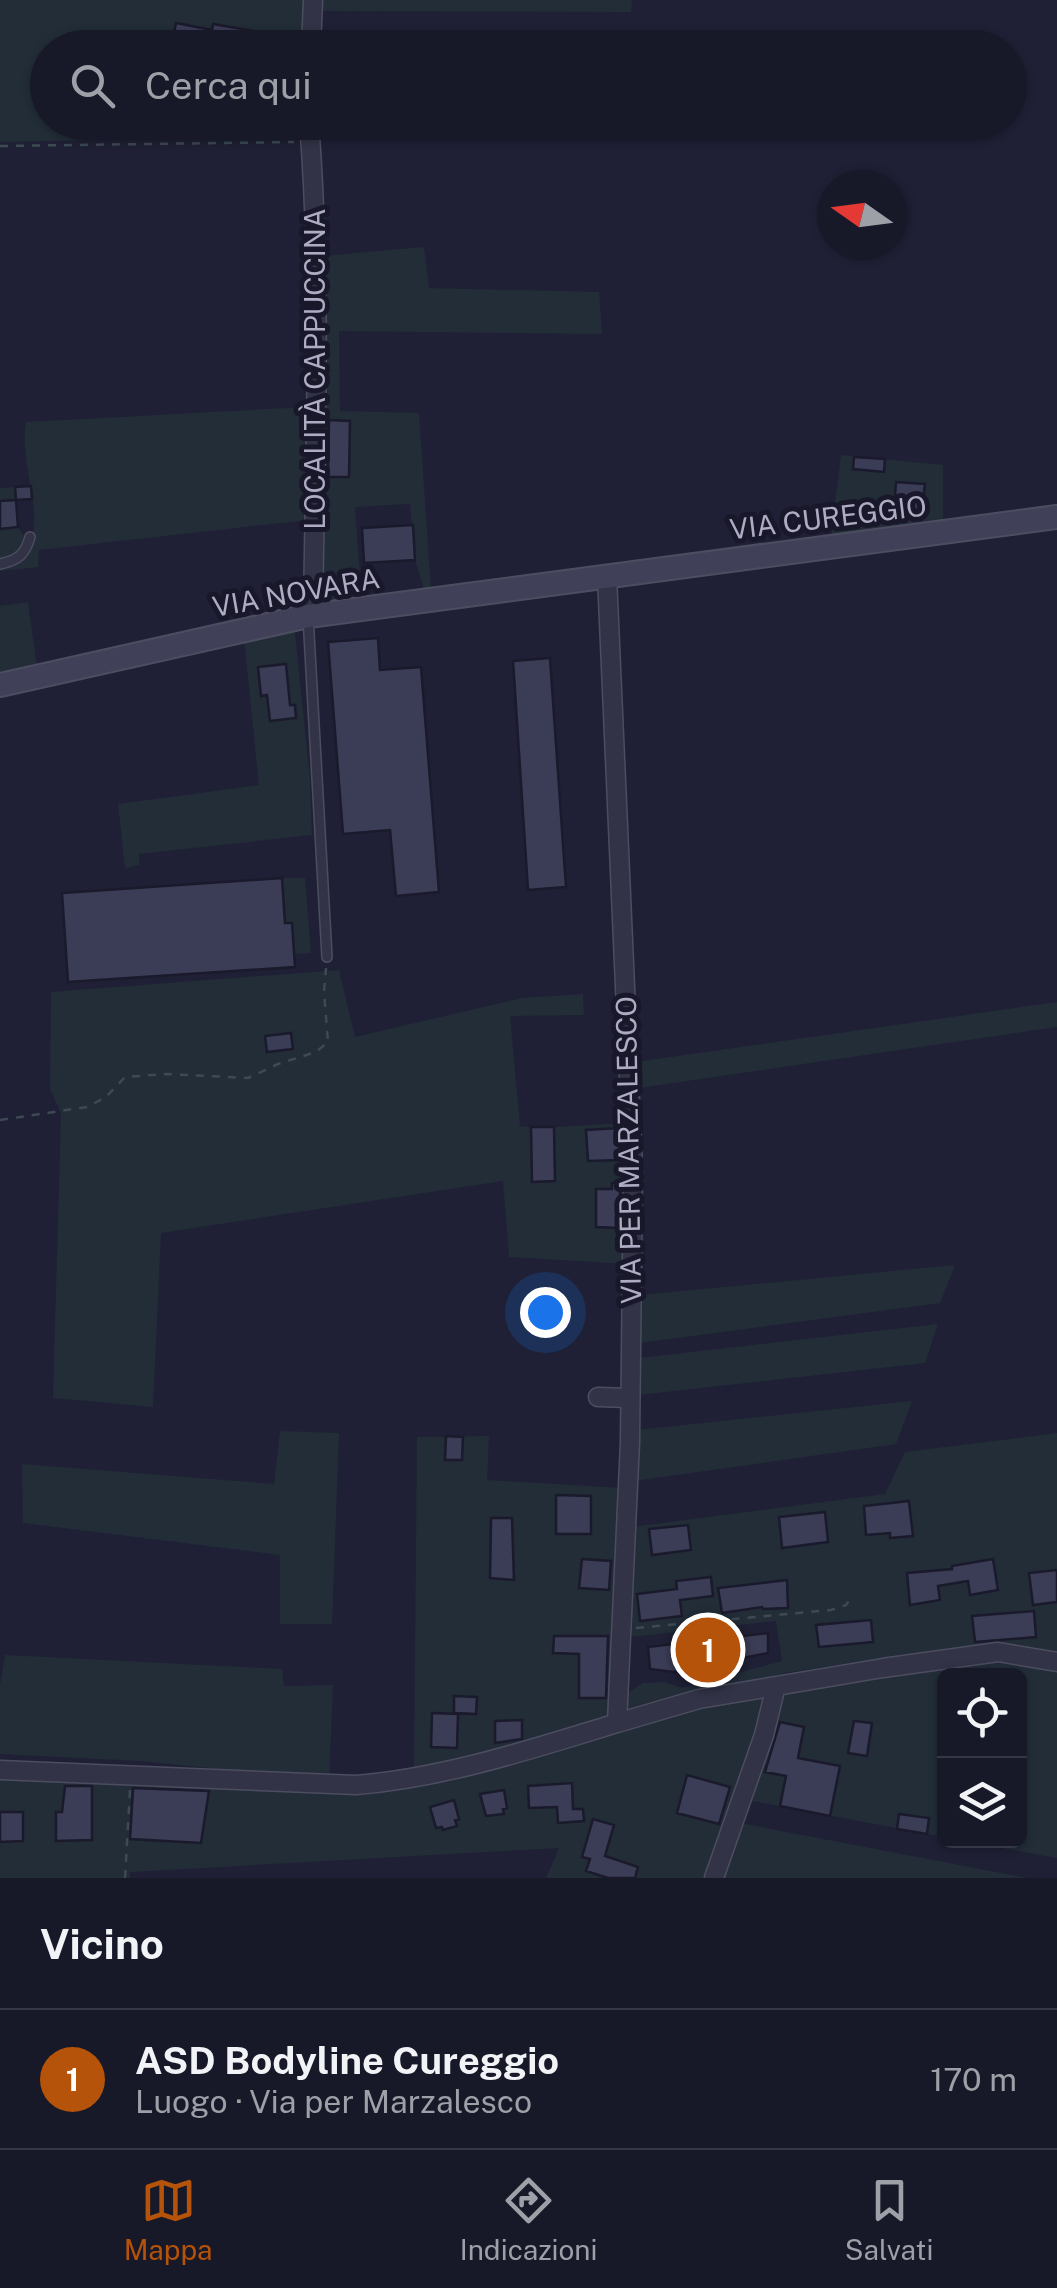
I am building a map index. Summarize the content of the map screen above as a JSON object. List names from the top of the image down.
{
  "streets": {
    "main road": ["VIA CUREGGIO", "VIA NOVARA"],
    "street": ["LOCALITÀ CAPPUCCINA", "VIA PER MARZALESCO"]
  },
  "crossings": [
    ["LOCALITÀ CAPPUCCINA", "VIA NOVARA"],
    ["VIA CUREGGIO", "VIA NOVARA"],
    ["VIA CUREGGIO", "VIA PER MARZALESCO"],
    ["VIA NOVARA", "VIA PER MARZALESCO"]
  ],
  "north": "left",
  "page": {
    "search": "Cerca qui",
    "pins": "1",
    "heading": "Vicino",
    "list": [
      {
        "mark": "1",
        "name": "ASD Bodyline Cureggio",
        "note": "Luogo · Via per Marzalesco",
        "value": "170 m"
      }
    ],
    "nav": ["Mappa", "Indicazioni", "Salvati"]
  }
}
